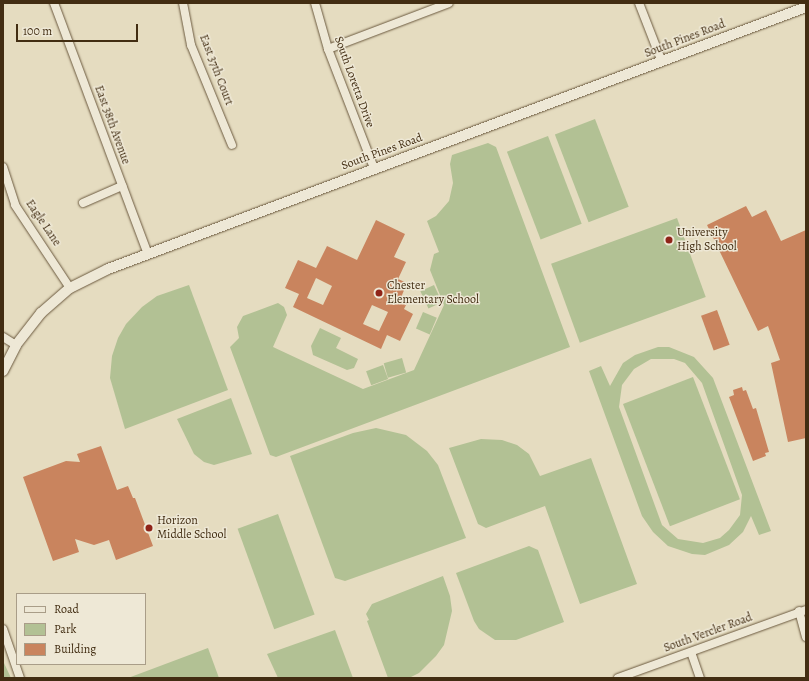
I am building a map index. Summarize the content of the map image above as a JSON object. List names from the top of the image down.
{
  "streets": {
    "street": [
      "South Pines Road",
      "East 37th Court",
      "South Loretta Drive",
      "East 38th Avenue",
      "Eagle Lane",
      "South Vercler Road"
    ]
  },
  "crossings": [
    ["South Pines Road", "South Loretta Drive"],
    ["South Pines Road", "East 38th Avenue"],
    ["South Pines Road", "Eagle Lane"]
  ],
  "places": ["University High School", "Chester Elementary School", "Horizon Middle School"],
  "legend": ["Road", "Park", "Building"],
  "scale_bar": "100 m"
}
